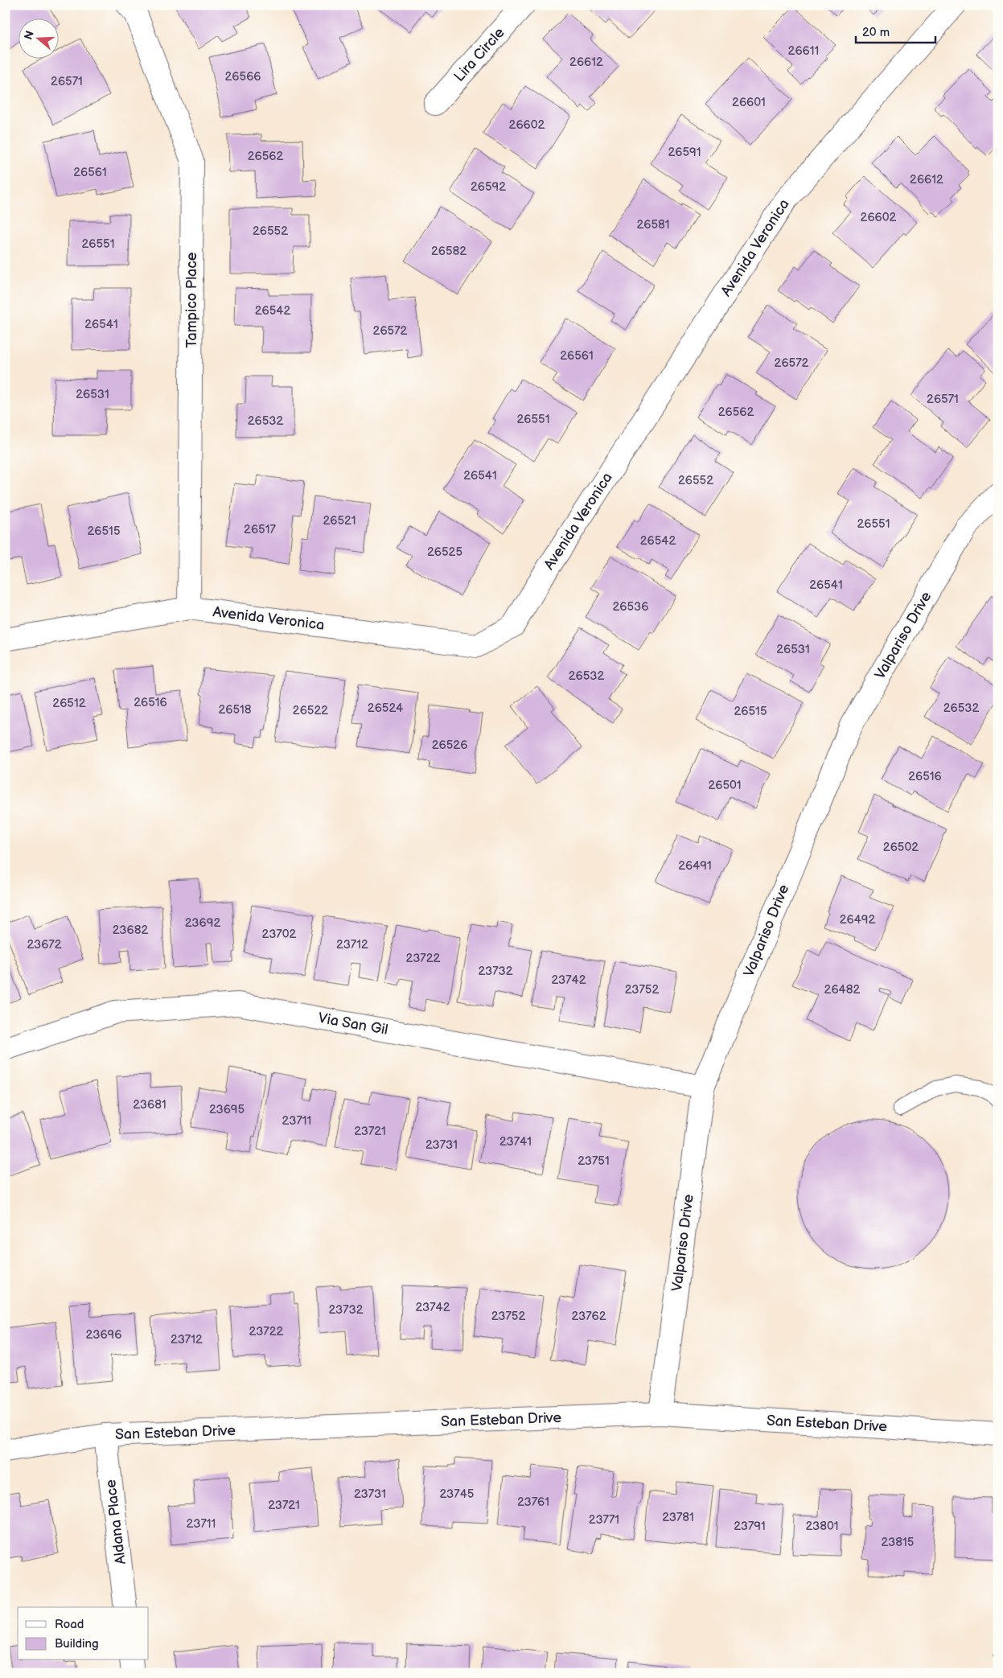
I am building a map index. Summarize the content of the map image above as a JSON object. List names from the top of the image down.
{
  "streets": {
    "street": [
      "Lira Circle",
      "Avenida Veronica",
      "Tampico Place",
      "Valpariso Drive",
      "Via San Gil",
      "San Esteban Drive",
      "Aldana Place"
    ]
  },
  "crossings": [
    ["Avenida Veronica", "Tampico Place"],
    ["Valpariso Drive", "Via San Gil"],
    ["Valpariso Drive", "San Esteban Drive"],
    ["San Esteban Drive", "Aldana Place"]
  ],
  "house_numbers": [
    "26611",
    "26612",
    "26566",
    "26571",
    "26601",
    "26602",
    "26591",
    "26562",
    "26561",
    "26612",
    "26592",
    "26602",
    "26581",
    "26552",
    "26551",
    "26582",
    "26542",
    "26541",
    "26572",
    "26561",
    "26572",
    "26531",
    "26571",
    "26562",
    "26551",
    "26532",
    "26541",
    "26552",
    "26521",
    "26551",
    "26517",
    "26515",
    "26542",
    "26525",
    "26541",
    "26536",
    "26531",
    "26532",
    "26516",
    "26512",
    "26524",
    "26532",
    "26518",
    "26522",
    "26515",
    "26526",
    "26516",
    "26501",
    "26502",
    "26491",
    "26492",
    "23692",
    "23682",
    "23702",
    "23672",
    "23712",
    "23722",
    "23732",
    "23742",
    "23752",
    "26482",
    "23681",
    "23695",
    "23711",
    "23721",
    "23741",
    "23731",
    "23751",
    "23742",
    "23732",
    "23752",
    "23762",
    "23722",
    "23696",
    "23712",
    "23731",
    "23745",
    "23761",
    "23721",
    "23781",
    "23771",
    "23711",
    "23791",
    "23801",
    "23815"
  ],
  "legend": ["Road", "Building"],
  "scale_bar": "20 m",
  "north": "left"
}
